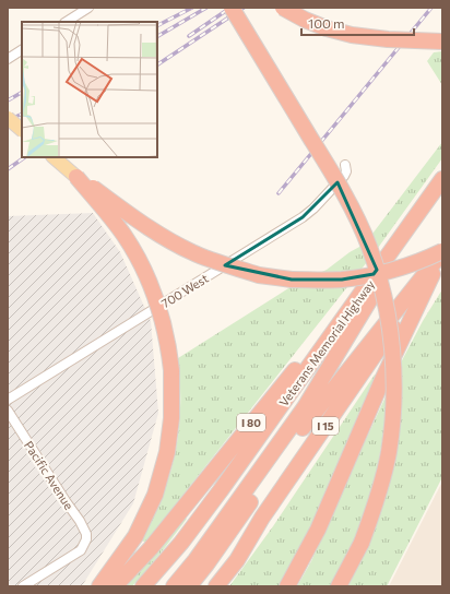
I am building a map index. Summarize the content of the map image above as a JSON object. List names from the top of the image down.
{
  "streets": {
    "highway": ["Veterans Memorial Highway", "I 80", "I 15"],
    "street": ["700 West", "Pacific Avenue"]
  },
  "crossings": [
    ["Veterans Memorial Highway", "I 80"]
  ],
  "scale_bar": "100 m"
}
